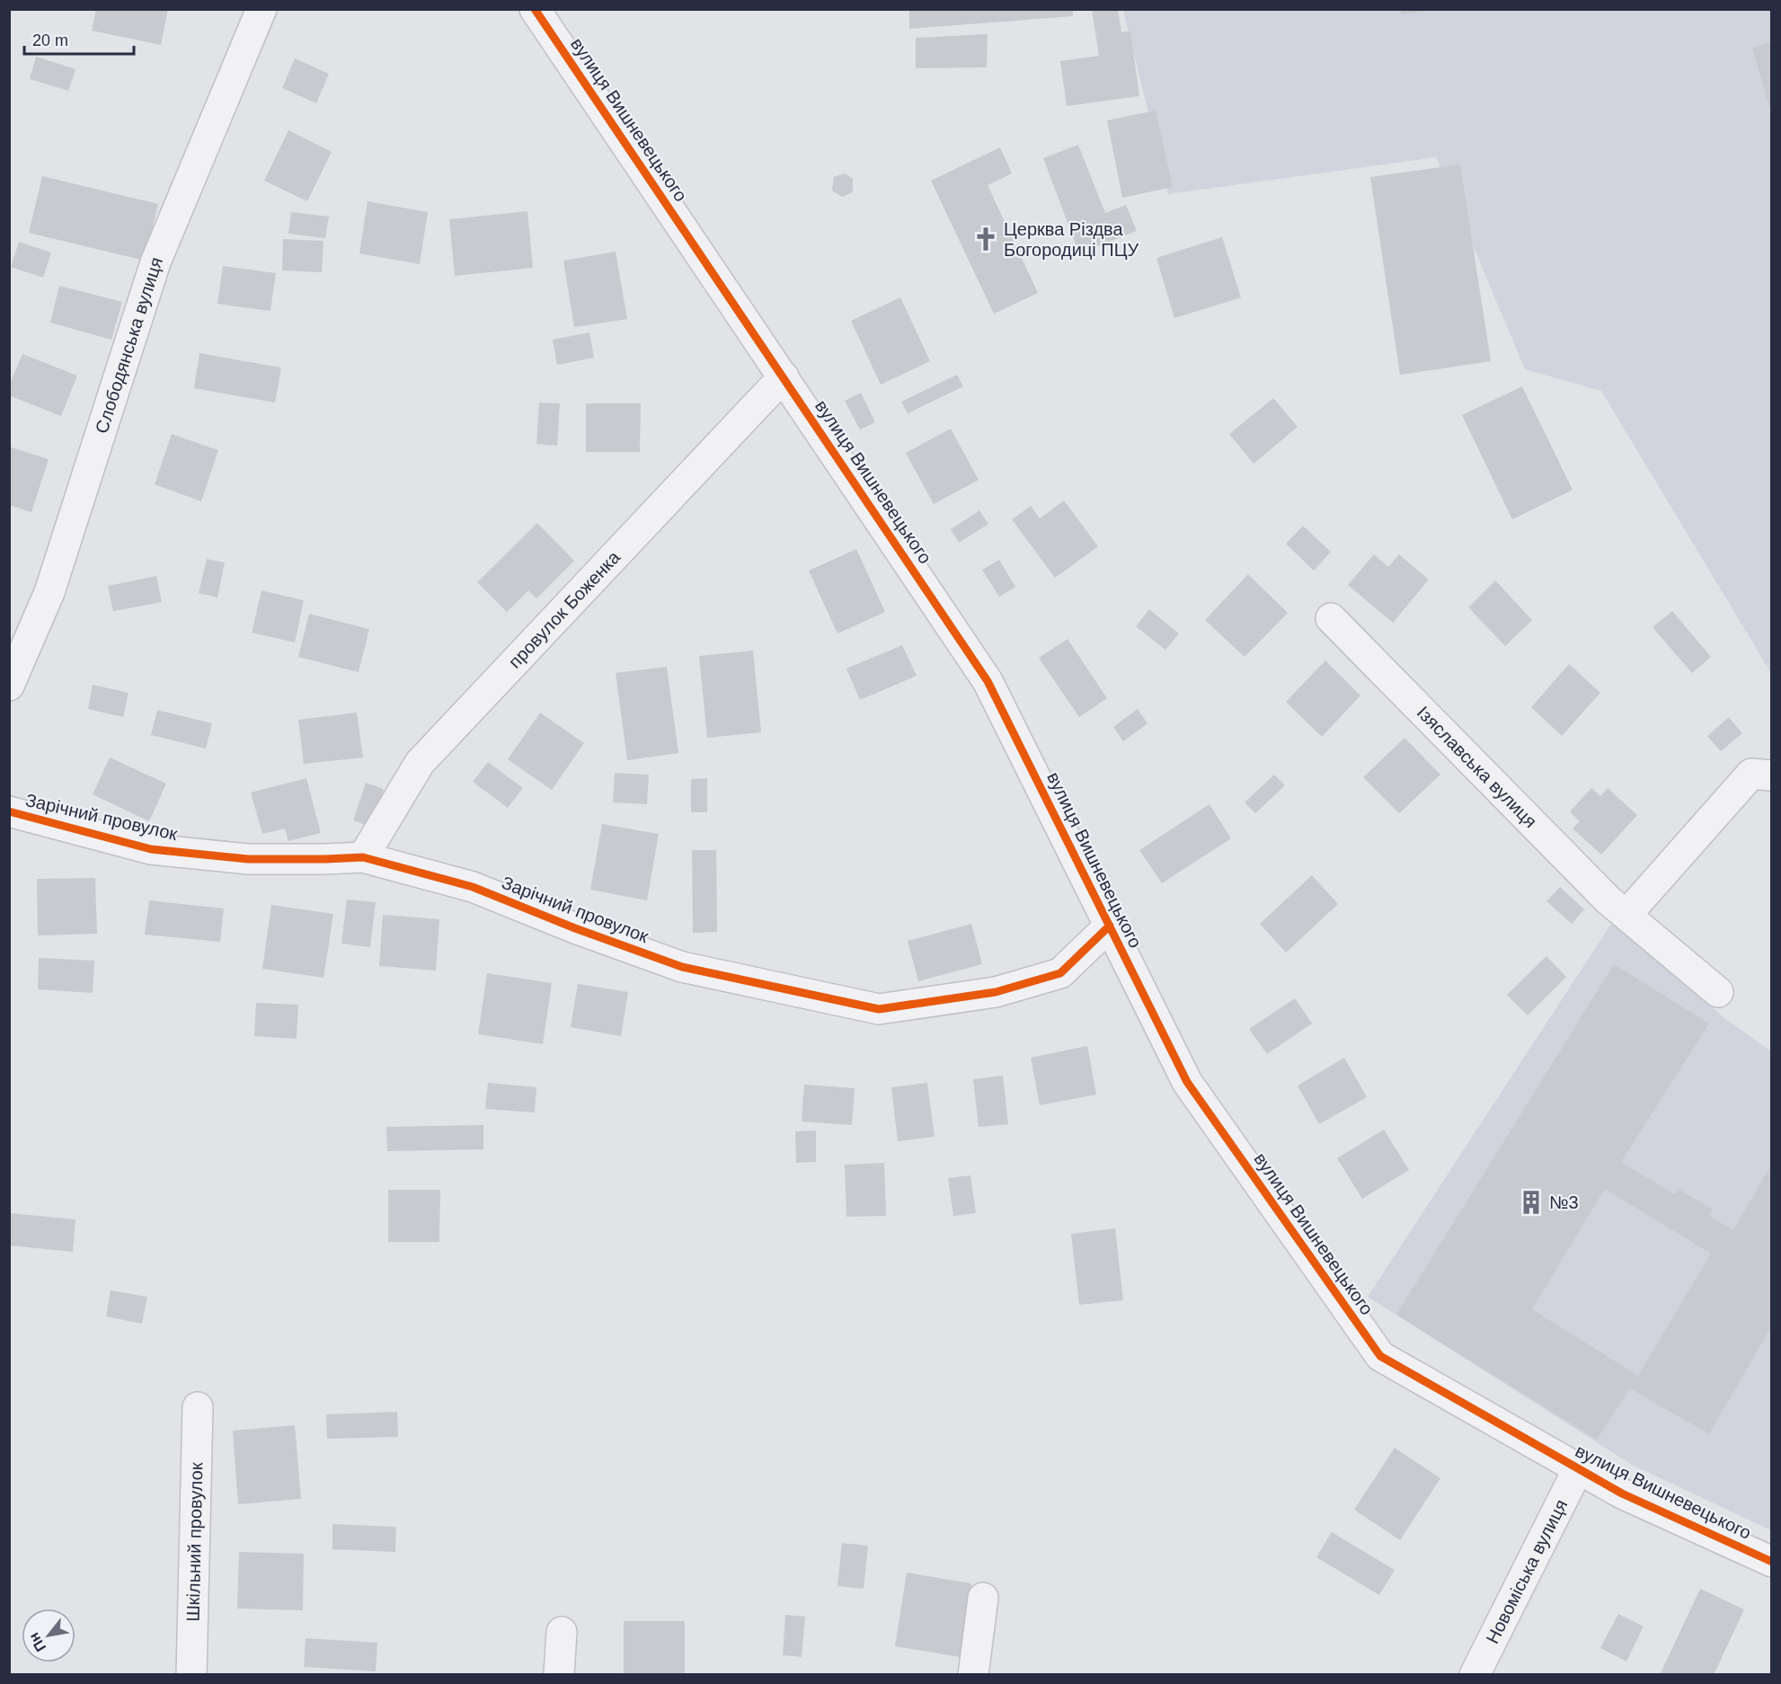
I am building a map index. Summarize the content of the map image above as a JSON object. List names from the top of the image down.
{
  "streets": {
    "street": [
      "вулиця Вишневецького",
      "Слободянська вулиця",
      "провулок Боженка",
      "Ізяславська вулиця",
      "Зарічний провулок",
      "Шкільний провулок",
      "Новоміська вулиця"
    ]
  },
  "crossings": [
    ["вулиця Вишневецького", "провулок Боженка"],
    ["вулиця Вишневецького", "Зарічний провулок"],
    ["вулиця Вишневецького", "Новоміська вулиця"],
    ["провулок Боженка", "Зарічний провулок"]
  ],
  "places": {
    "church": ["Церква Різдва Богородиці ПЦУ"],
    "building": ["№3"]
  },
  "scale_bar": "20 m",
  "north": "bottom left"
}
